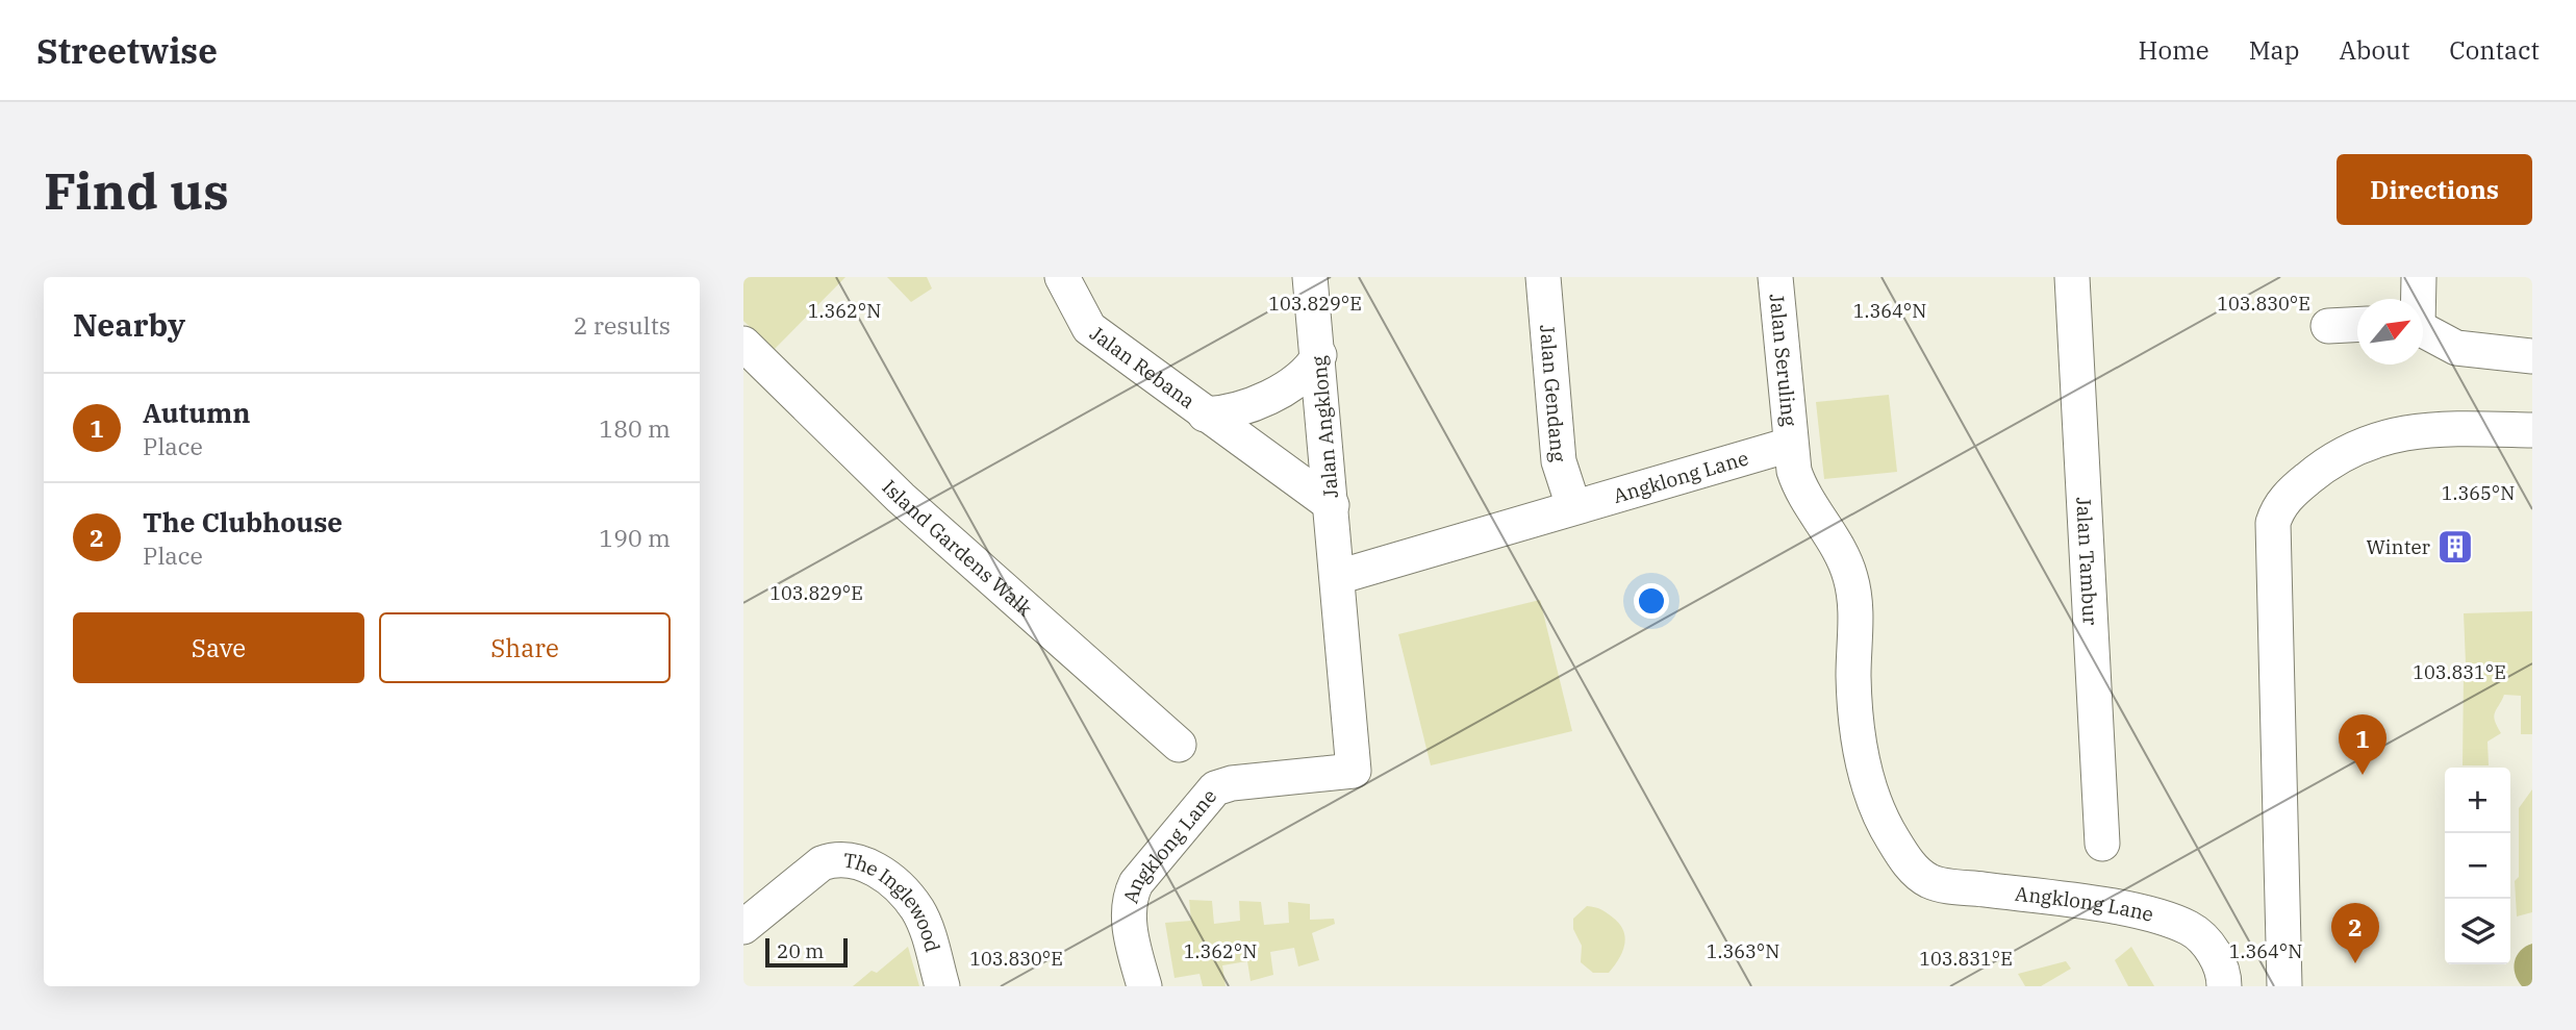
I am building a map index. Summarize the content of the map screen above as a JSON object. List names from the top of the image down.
{
  "streets": {
    "street": [
      "Jalan Seruling",
      "Jalan Rebana",
      "Jalan Gendang",
      "Jalan Angklong",
      "Angklong Lane",
      "Island Gardens Walk",
      "Jalan Tambur",
      "The Inglewood"
    ]
  },
  "crossings": [
    ["Jalan Seruling", "Angklong Lane"],
    ["Jalan Rebana", "Jalan Angklong"],
    ["Jalan Gendang", "Angklong Lane"],
    ["Jalan Angklong", "Angklong Lane"]
  ],
  "places": {
    "building": ["Winter"]
  },
  "scale_bar": "20 m",
  "north": "top right",
  "page": {
    "header": "Streetwise",
    "nav": [
      "Home",
      "Map",
      "About",
      "Contact"
    ],
    "buttons": [
      "Directions",
      ["Save", "Share"]
    ],
    "title": "Find us",
    "heading": ["Nearby", "2 results"],
    "list": [
      {
        "mark": "1",
        "name": "Autumn",
        "note": "Place",
        "value": "180 m"
      },
      {
        "mark": "2",
        "name": "The Clubhouse",
        "note": "Place",
        "value": "190 m"
      }
    ],
    "pins": ["1", "2"],
    "map_buttons": ["+", "−"],
    "scale": "20 m"
  },
  "coordinates": [
    "103.829°E",
    "103.830°E",
    "1.362°N",
    "1.364°N",
    "1.365°N",
    "103.831°E",
    "1.363°N"
  ]
}
